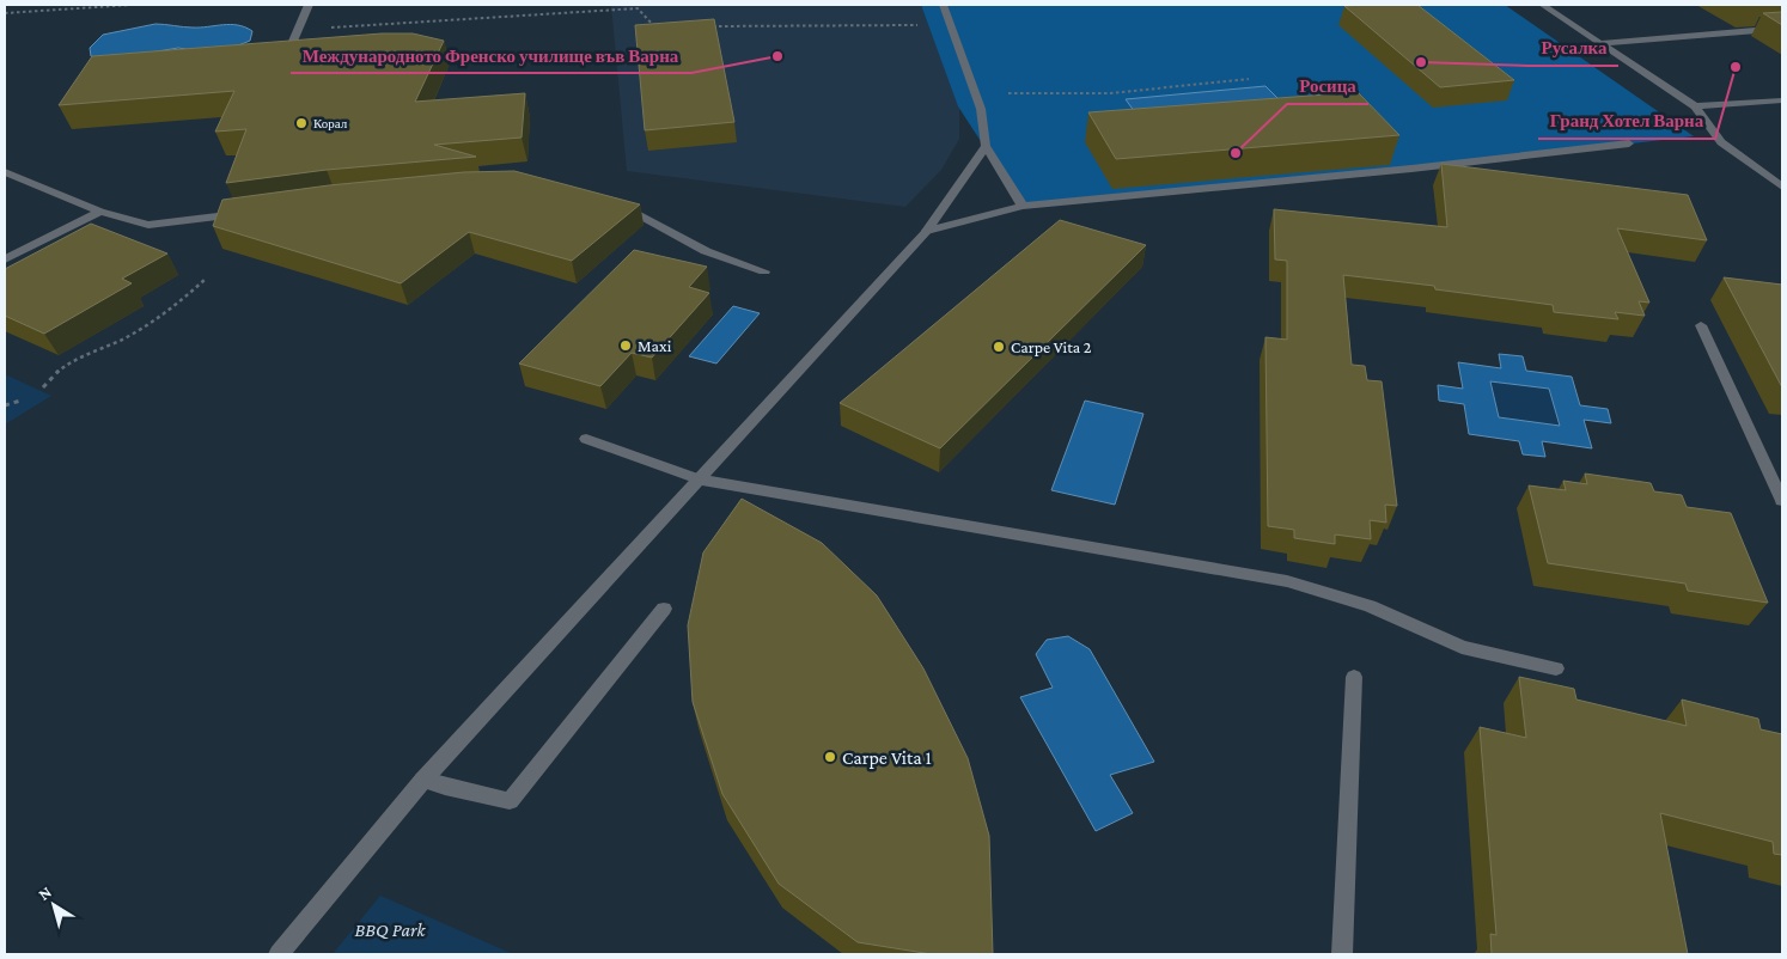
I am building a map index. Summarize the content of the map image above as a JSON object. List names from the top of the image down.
{
  "parks": ["BBQ Park"],
  "places": [
    "Международното Френско училище във Варна",
    "Русалка",
    "Гранд Хотел Варна",
    "Корал",
    "Росица",
    "Maxi",
    "Carpe Vita 2",
    "Carpe Vita 1"
  ],
  "north": "top left"
}
